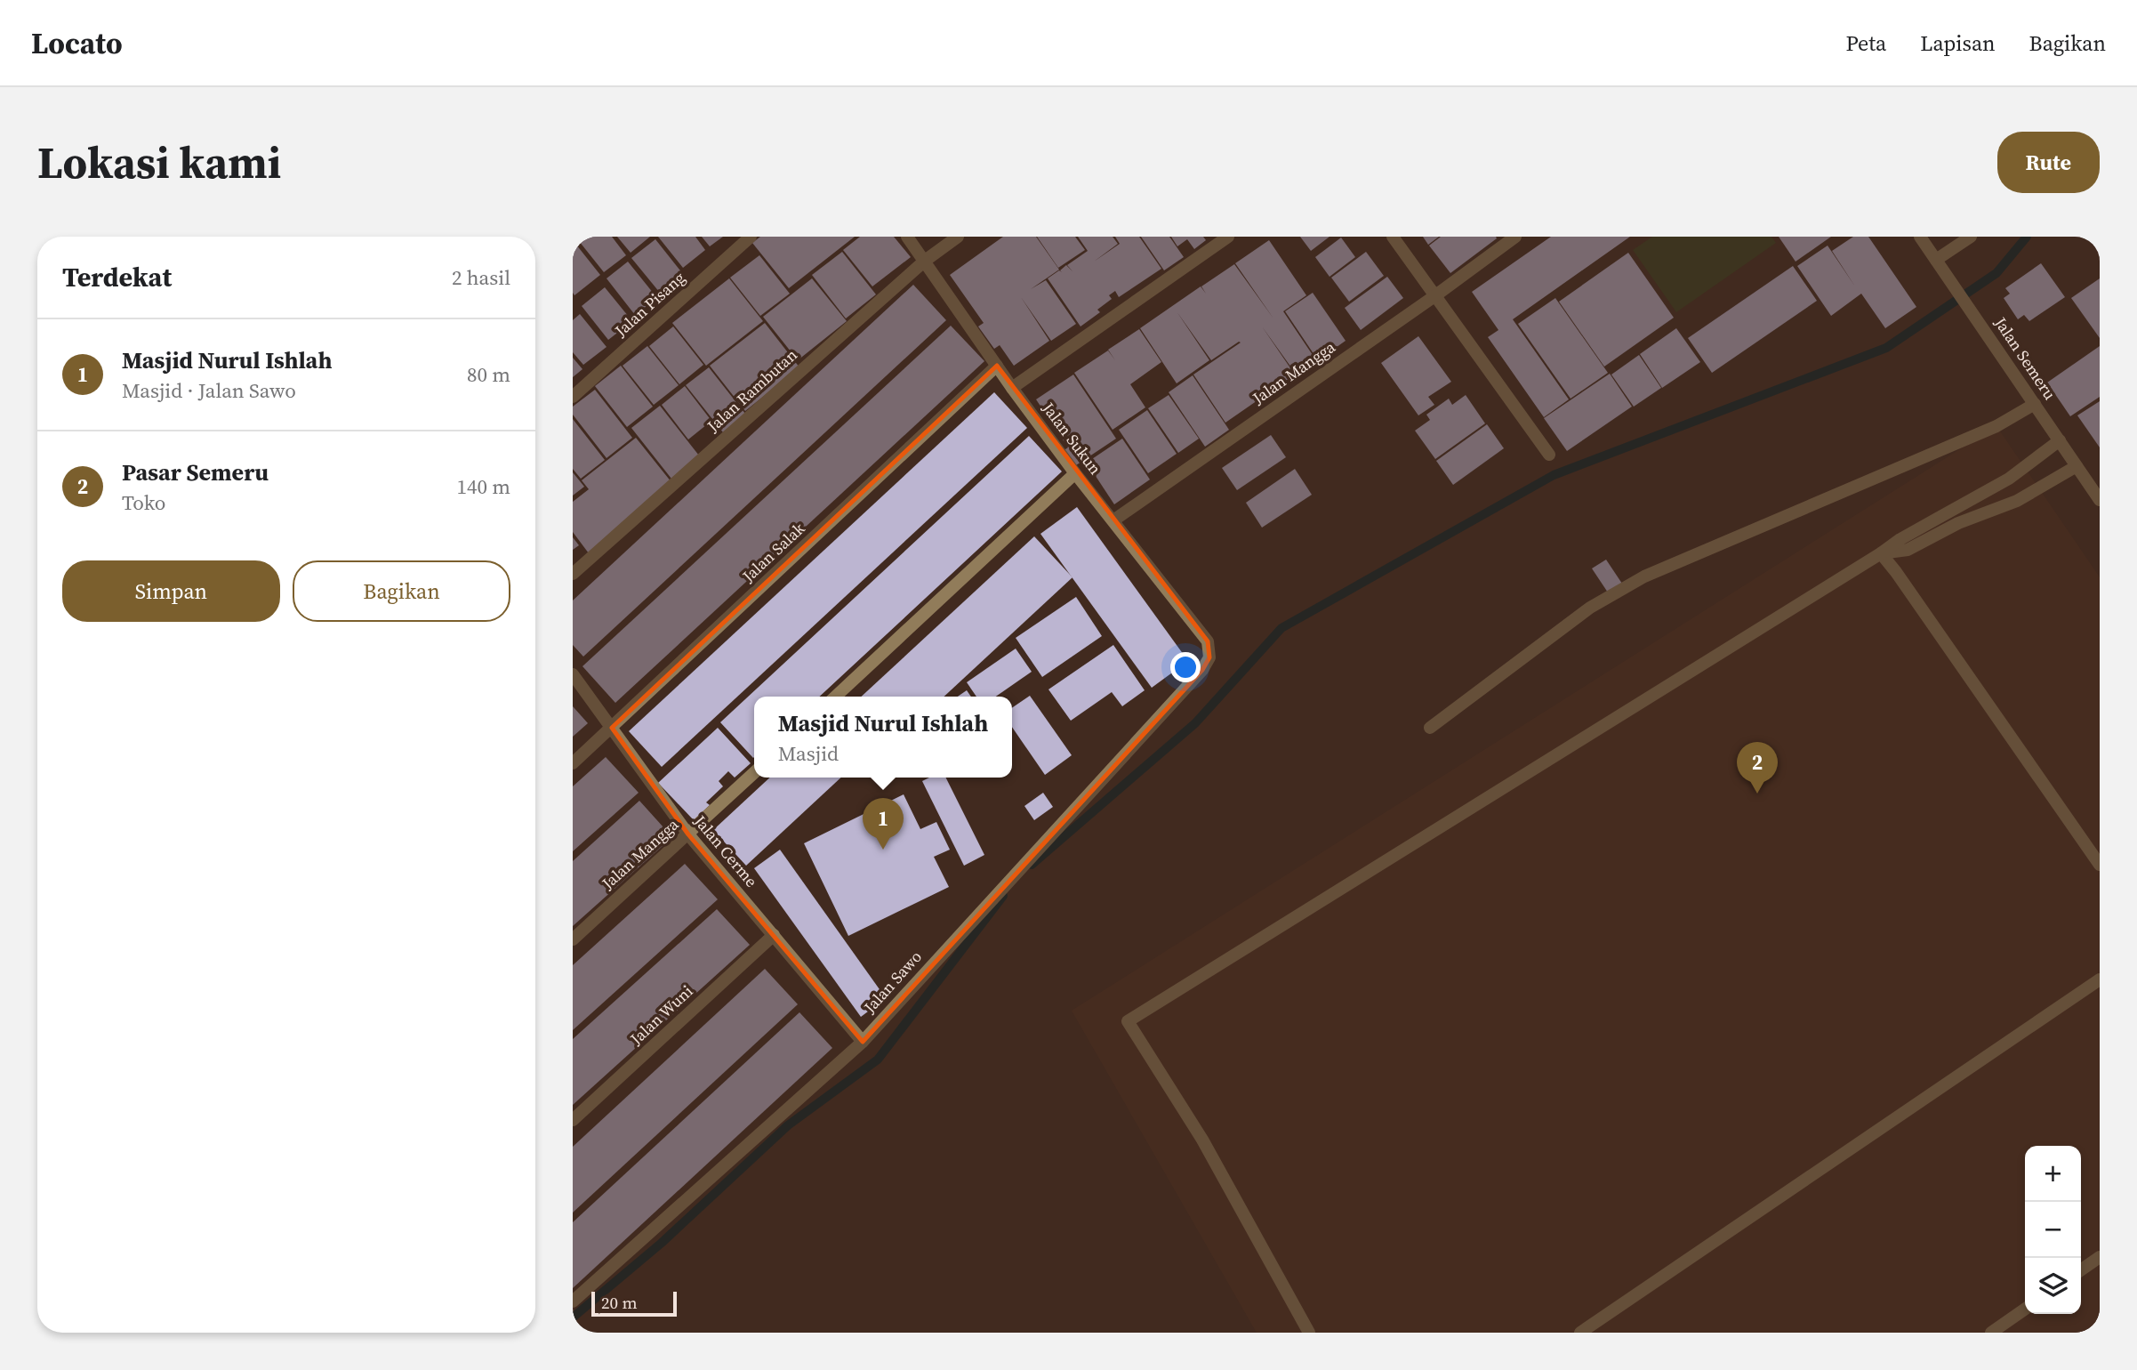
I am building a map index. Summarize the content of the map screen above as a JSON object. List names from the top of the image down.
{
  "streets": {
    "street": [
      "Jalan Pisang",
      "Jalan Semeru",
      "Jalan Mangga",
      "Jalan Rambutan",
      "Jalan Sukun",
      "Jalan Salak",
      "Jalan Cerme",
      "Jalan Sawo",
      "Jalan Wuni"
    ]
  },
  "crossings": [
    ["Jalan Mangga", "Jalan Sukun"],
    ["Jalan Mangga", "Jalan Cerme"],
    ["Jalan Rambutan", "Jalan Sukun"],
    ["Jalan Sukun", "Jalan Salak"],
    ["Jalan Sukun", "Jalan Sawo"],
    ["Jalan Salak", "Jalan Cerme"],
    ["Jalan Cerme", "Jalan Sawo"],
    ["Jalan Cerme", "Jalan Wuni"]
  ],
  "scale_bar": "20 m",
  "page": {
    "header": "Locato",
    "nav": ["Peta", "Lapisan", "Bagikan"],
    "buttons": [
      "Rute",
      ["Simpan", "Bagikan"]
    ],
    "title": "Lokasi kami",
    "heading": ["Terdekat", "2 hasil"],
    "list": [
      {
        "mark": "1",
        "name": "Masjid Nurul Ishlah",
        "note": "Masjid · Jalan Sawo",
        "value": "80 m"
      },
      {
        "mark": "2",
        "name": "Pasar Semeru",
        "note": "Toko",
        "value": "140 m"
      }
    ],
    "popup": ["Masjid Nurul Ishlah", "Masjid"],
    "pins": ["2", "1"],
    "map_buttons": ["+", "−"],
    "scale": "20 m"
  }
}
